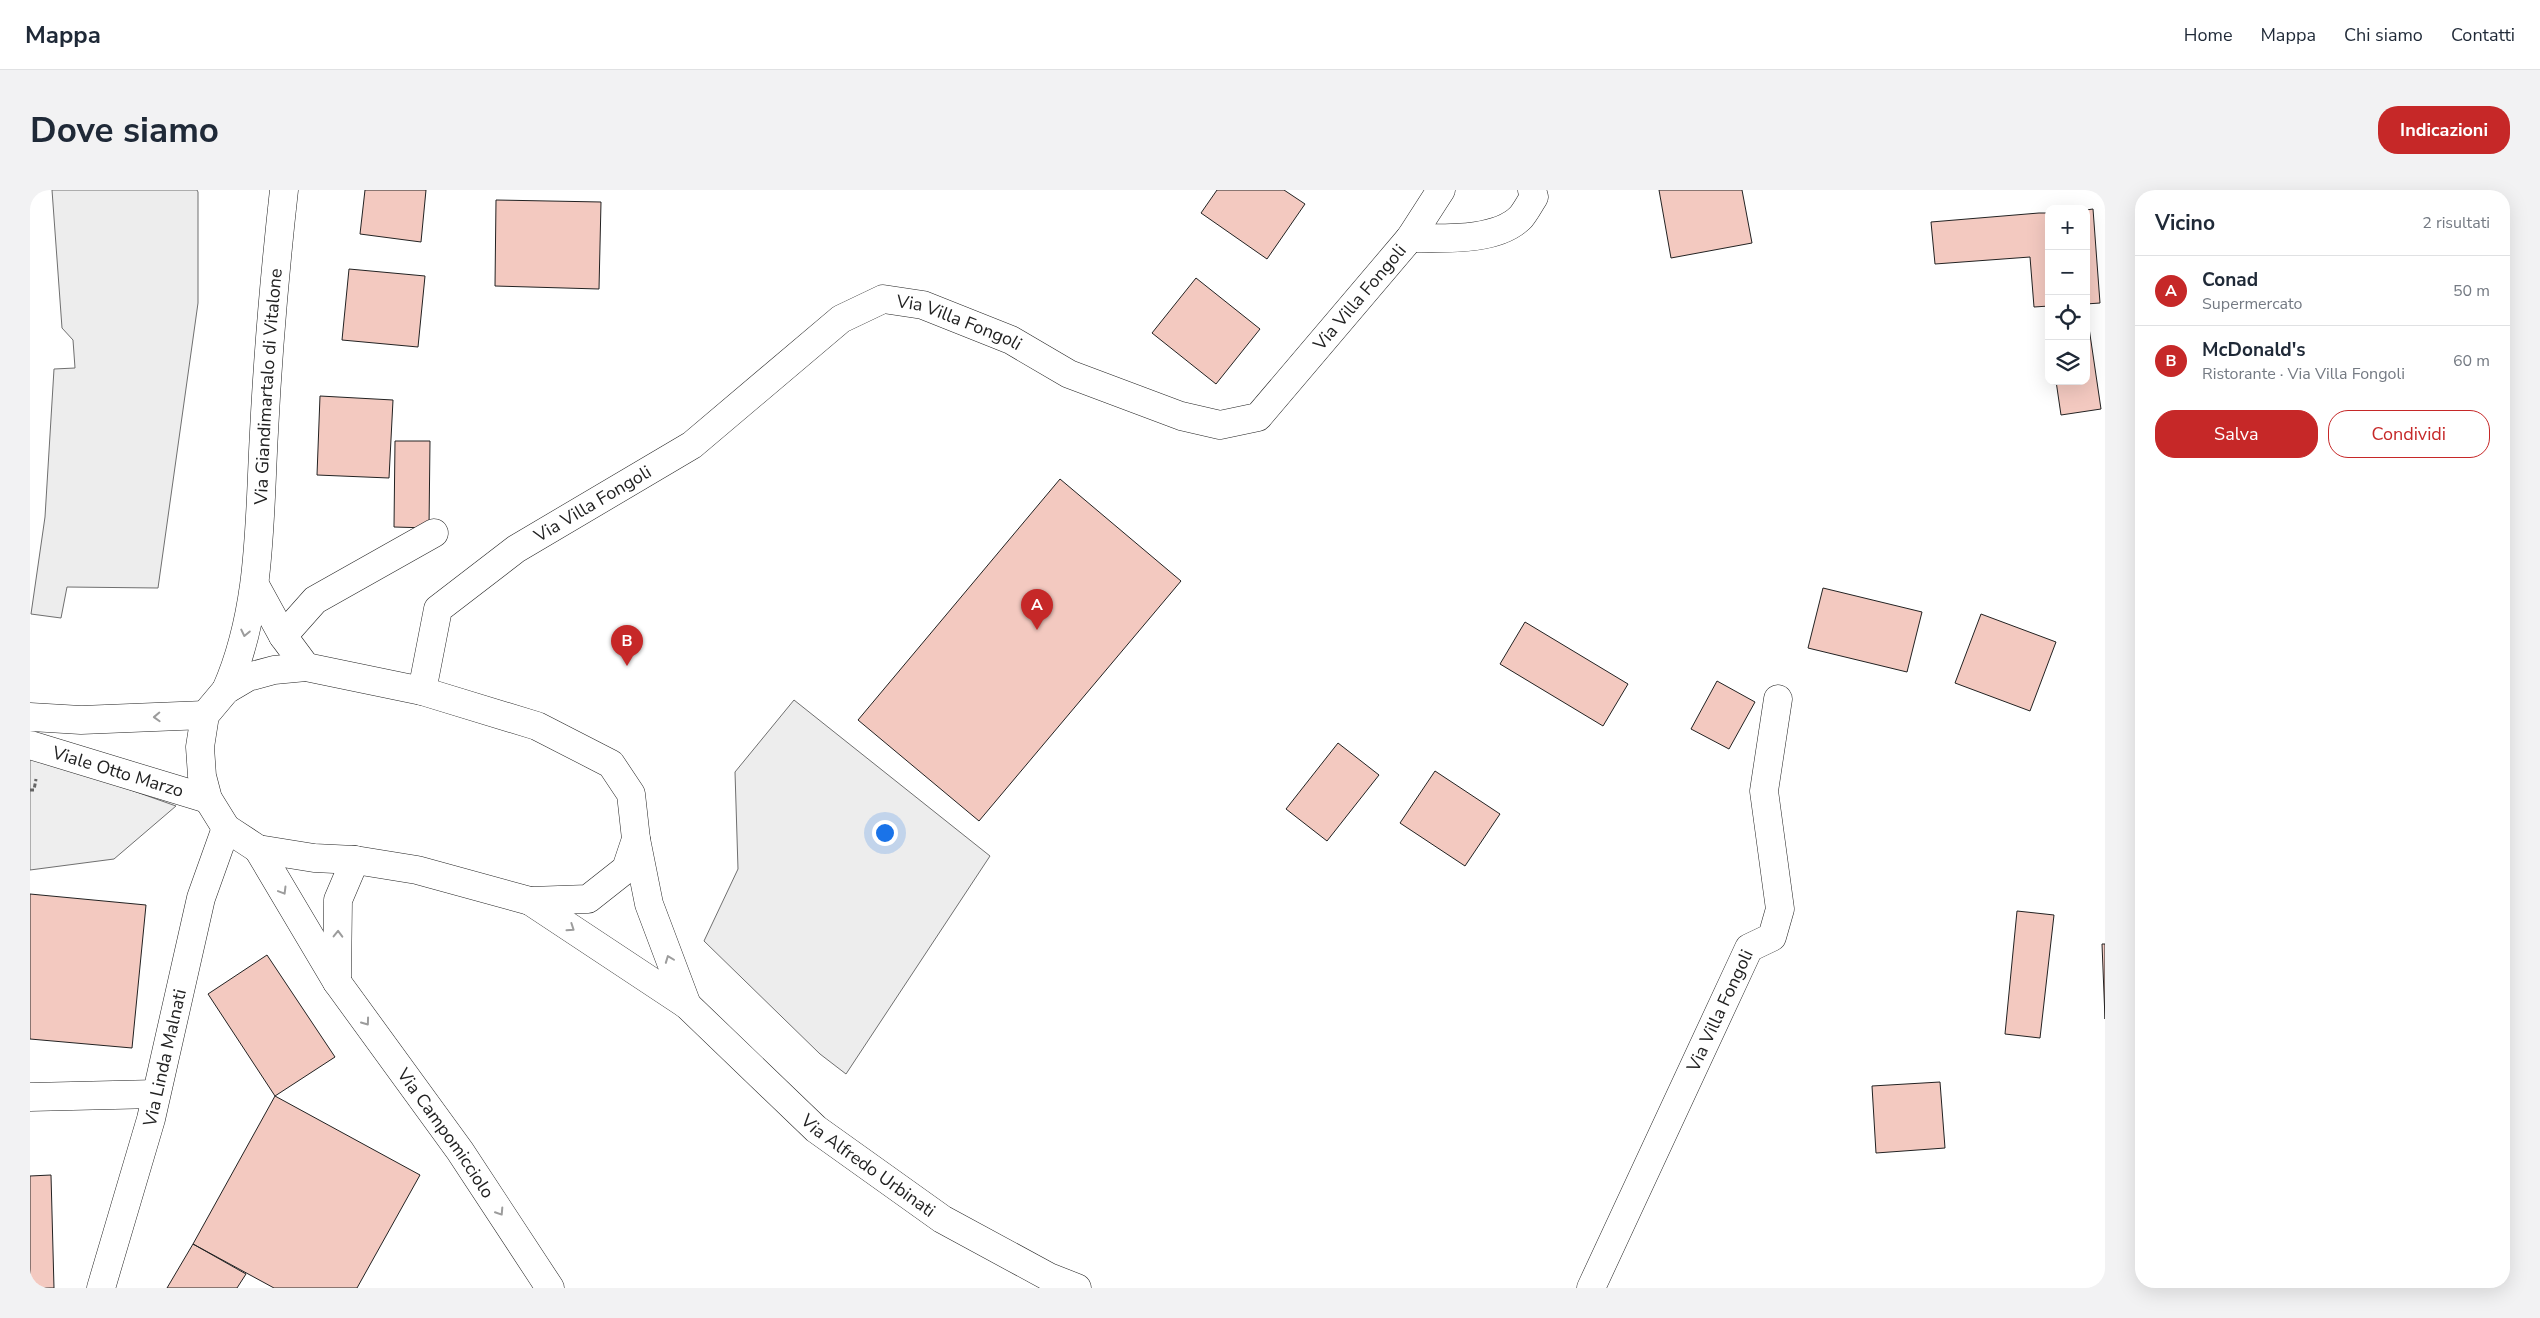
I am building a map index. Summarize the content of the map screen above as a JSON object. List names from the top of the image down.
{
  "streets": {
    "main road": [
      "Via Villa Fongoli",
      "Via Giandimartalo di Vitalone",
      "Viale Otto Marzo",
      "Via Linda Malnati",
      "Via Campomicciolo",
      "Via Alfredo Urbinati"
    ]
  },
  "crossings": [
    ["Via Villa Fongoli", "Via Alfredo Urbinati"],
    ["Via Giandimartalo di Vitalone", "Via Alfredo Urbinati"]
  ],
  "one_way": ["Via Campomicciolo"],
  "page": {
    "header": "Mappa",
    "nav": [
      "Home",
      "Mappa",
      "Chi siamo",
      "Contatti"
    ],
    "buttons": [
      "Indicazioni",
      ["Salva", "Condividi"]
    ],
    "title": "Dove siamo",
    "heading": ["Vicino", "2 risultati"],
    "map_buttons": ["+", "−"],
    "list": [
      {
        "mark": "A",
        "name": "Conad",
        "note": "Supermercato",
        "value": "50 m"
      },
      {
        "mark": "B",
        "name": "McDonald's",
        "note": "Ristorante · Via Villa Fongoli",
        "value": "60 m"
      }
    ],
    "pins": ["A", "B"]
  }
}
